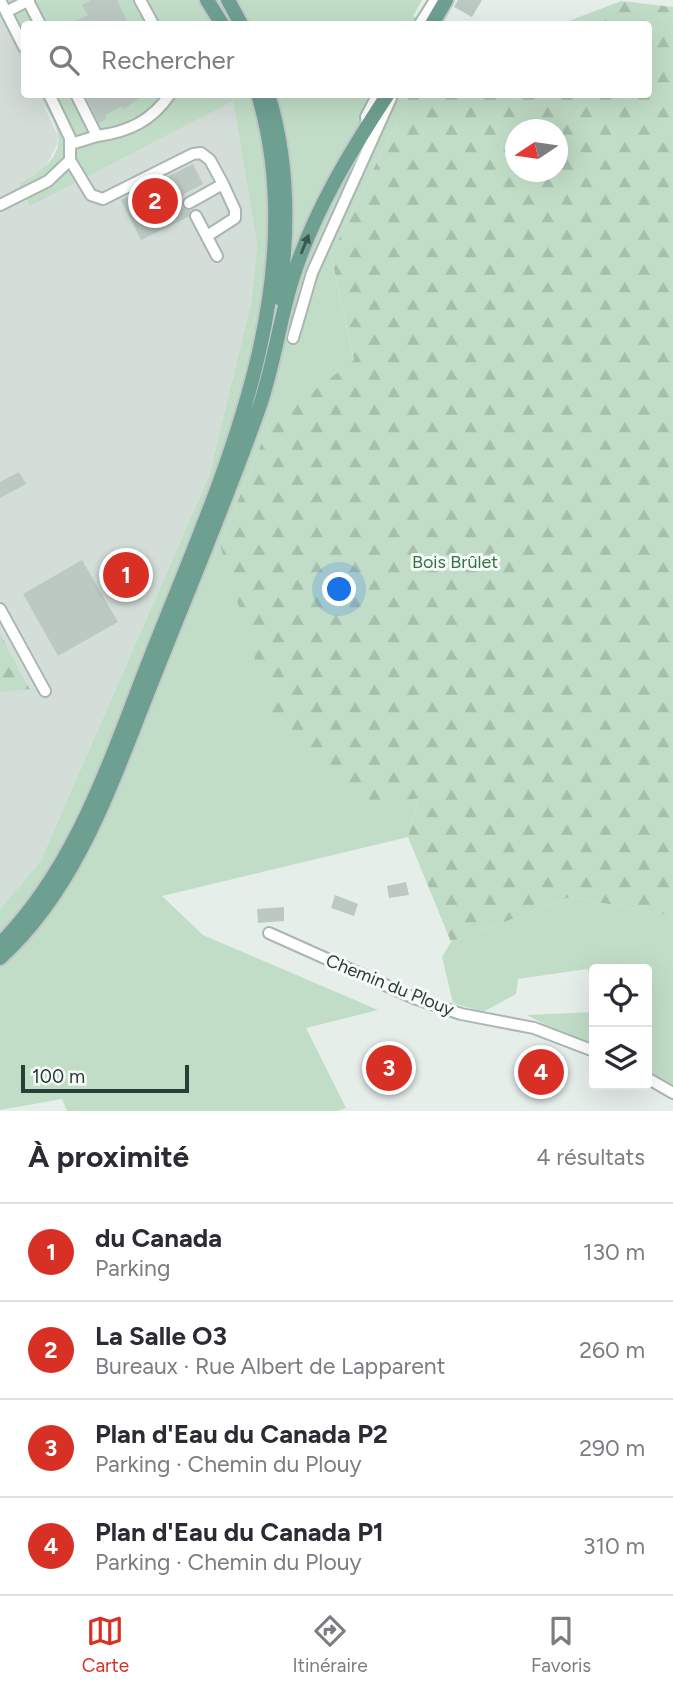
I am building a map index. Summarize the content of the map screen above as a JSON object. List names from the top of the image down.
{
  "streets": {
    "street": ["Chemin du Plouy"]
  },
  "parks": ["Bois Brûlet"],
  "scale_bar": "100 m",
  "north": "left",
  "page": {
    "search": "Rechercher",
    "pins": [
      "2",
      "1",
      "3",
      "4"
    ],
    "scale": "100 m",
    "heading": ["À proximité", "4 résultats"],
    "list": [
      {
        "mark": "1",
        "name": "du Canada",
        "note": "Parking",
        "value": "130 m"
      },
      {
        "mark": "2",
        "name": "La Salle O3",
        "note": "Bureaux · Rue Albert de Lapparent",
        "value": "260 m"
      },
      {
        "mark": "3",
        "name": "Plan d'Eau du Canada P2",
        "note": "Parking · Chemin du Plouy",
        "value": "290 m"
      },
      {
        "mark": "4",
        "name": "Plan d'Eau du Canada P1",
        "note": "Parking · Chemin du Plouy",
        "value": "310 m"
      }
    ],
    "nav": ["Carte", "Itinéraire", "Favoris"]
  }
}
